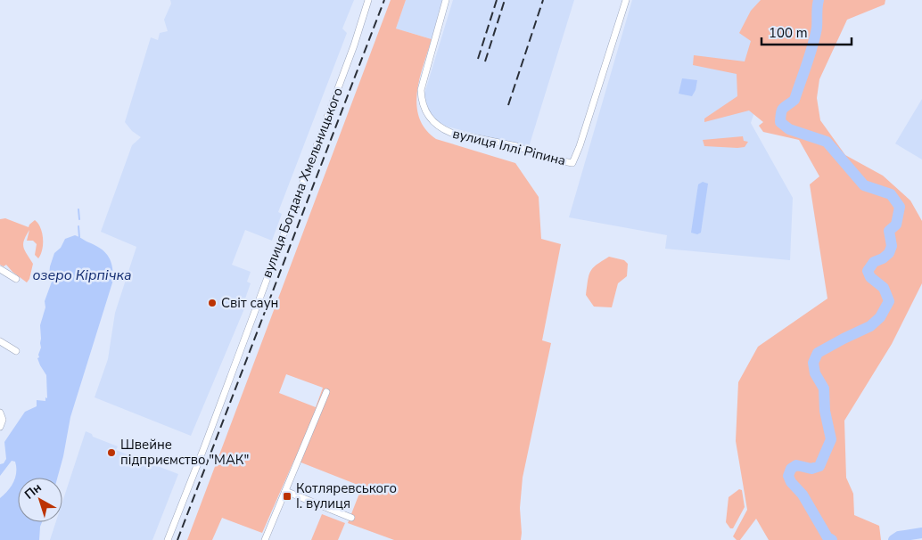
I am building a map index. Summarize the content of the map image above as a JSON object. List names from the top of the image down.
{
  "streets": {
    "street": ["вулиця Іллі Ріпина", "вулиця Богдана Хмельницького"]
  },
  "water": ["озеро Кірпічка"],
  "places": {
    "other": ["Світ саун", "Швейне підприємство \"МАК\""],
    "transit": ["Котляревського І. вулиця"]
  },
  "scale_bar": "100 m",
  "north": "top left"
}
